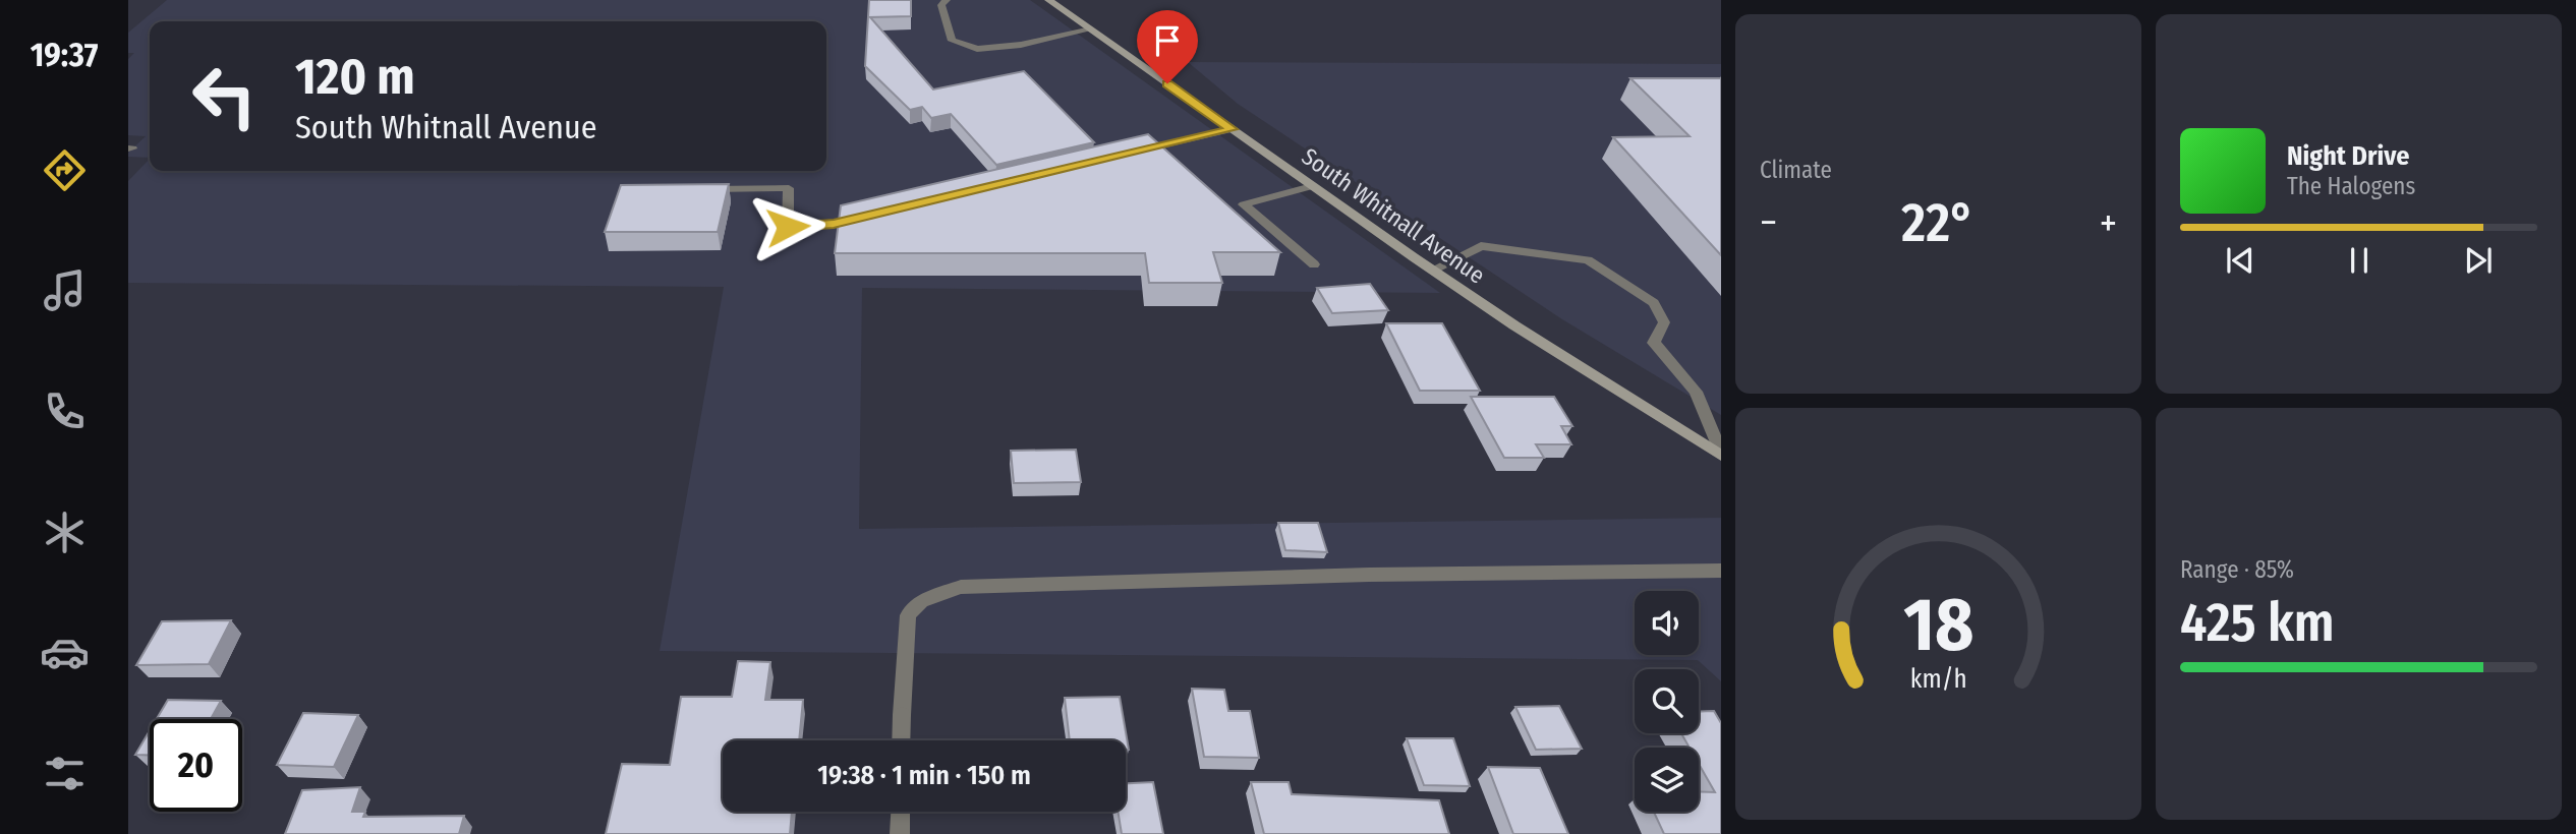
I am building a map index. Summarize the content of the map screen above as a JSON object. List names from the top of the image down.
{
  "streets": {
    "street": ["South Whitnall Avenue"]
  },
  "page": {
    "tabs": "19:37",
    "tile": [
      "Climate",
      ["Range · 85%", "425 km"]
    ],
    "turn": ["120 m", "South Whitnall Avenue"],
    "song": ["Night Drive", "The Halogens"],
    "heat": ["−", "22°", "+"],
    "limit": "20",
    "trip": "19:38 · 1 min · 150 m",
    "gauge": ["18", "km/h"]
  }
}
